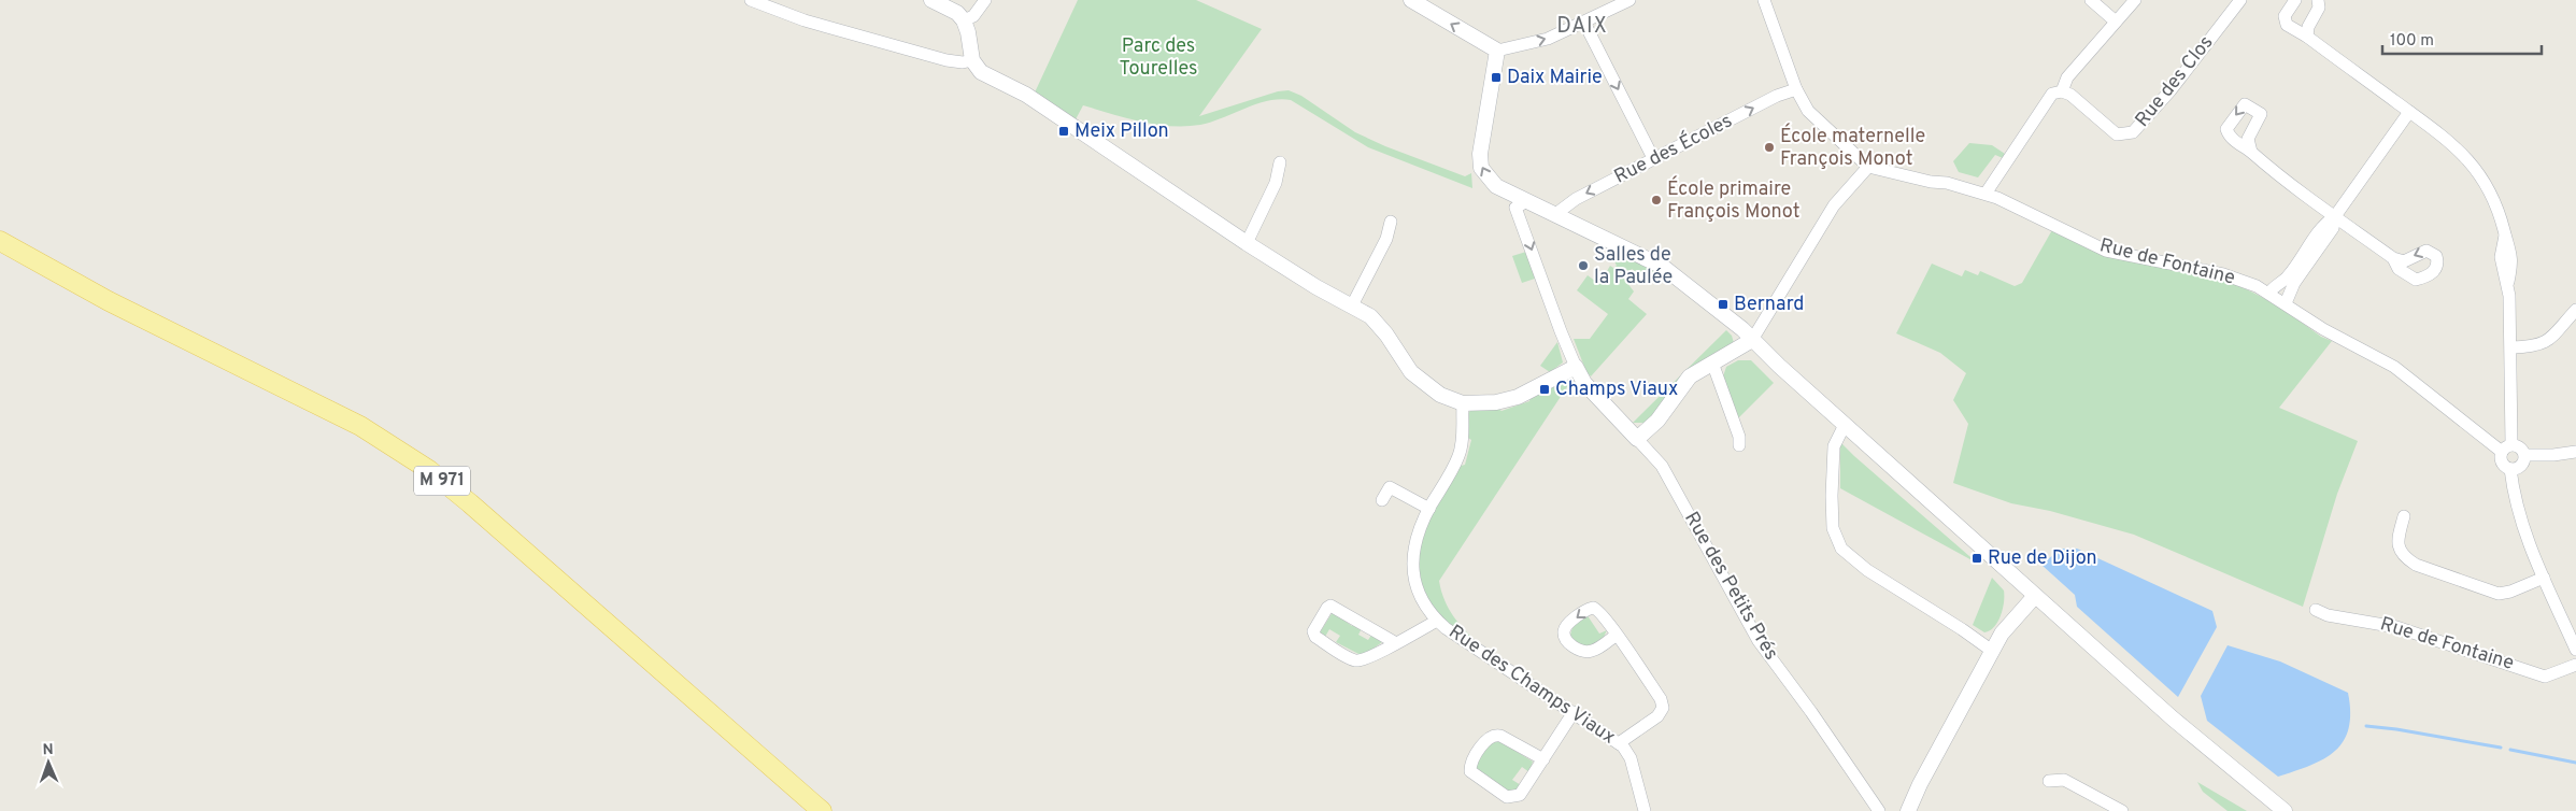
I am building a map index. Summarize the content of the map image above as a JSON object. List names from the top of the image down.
{
  "streets": {
    "main road": ["M 971"],
    "street": [
      "Rue des Clos",
      "Rue des Écoles",
      "Rue de Fontaine",
      "Rue des Petits Prés",
      "Rue des Champs Viaux"
    ]
  },
  "crossings": [
    ["Rue des Écoles", "Rue de Fontaine"]
  ],
  "districts": ["DAIX"],
  "parks": ["Parc des Tourelles"],
  "places": {
    "transit": [
      "Daix Mairie",
      "Meix Pillon",
      "Bernard",
      "Champs Viaux",
      "Rue de Dijon"
    ],
    "other": ["École maternelle François Monot", "École primaire François Monot", "Salles de la Paulée"]
  },
  "scale_bar": "100 m",
  "north": "top"
}
